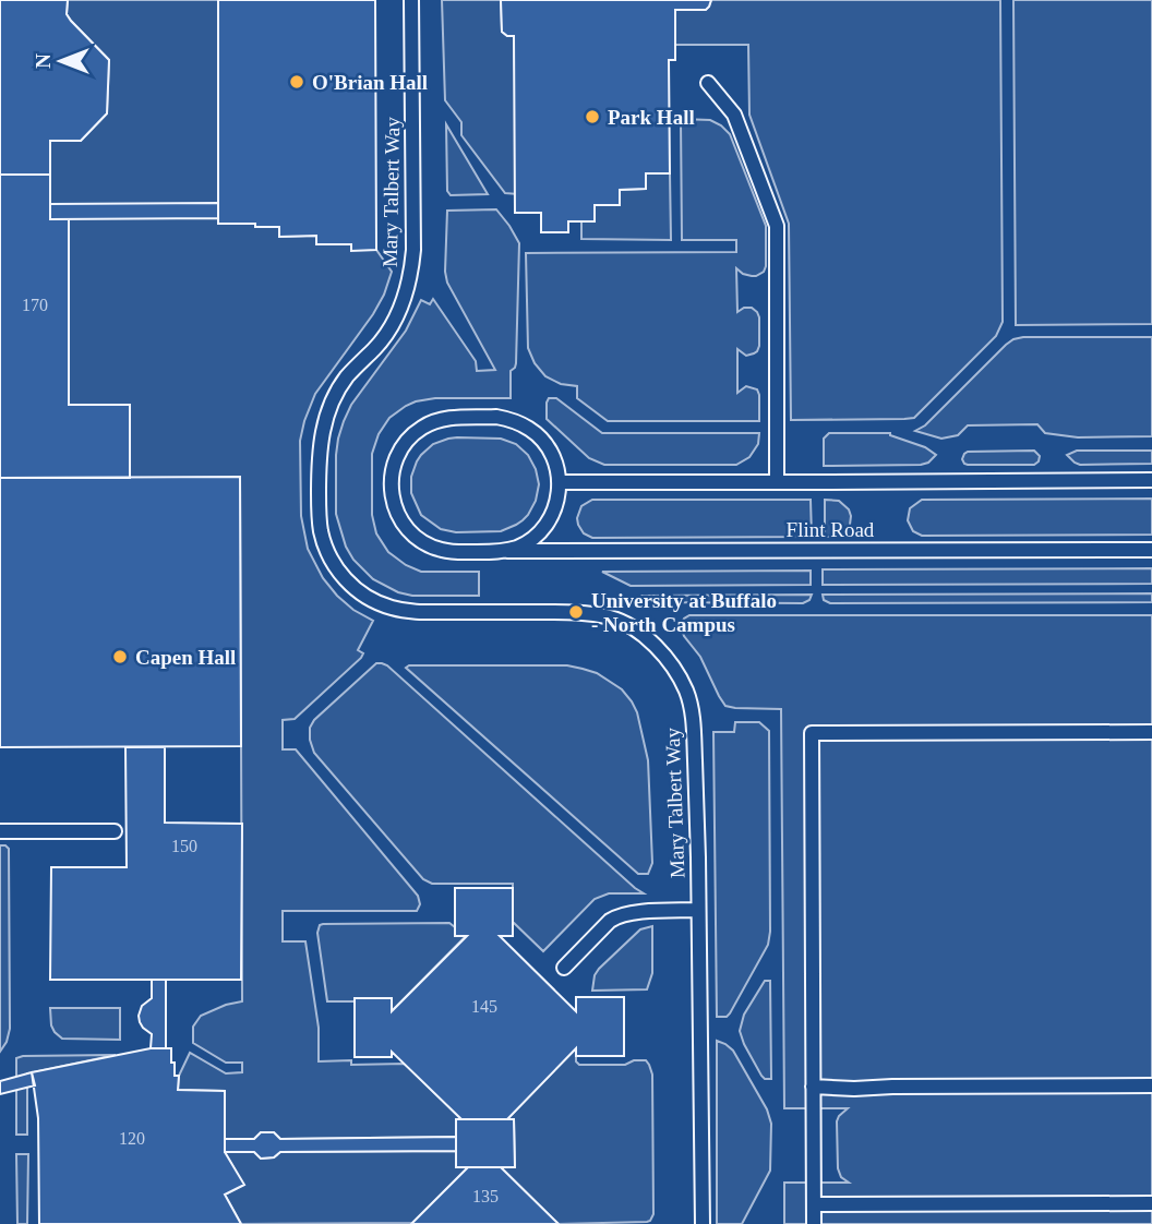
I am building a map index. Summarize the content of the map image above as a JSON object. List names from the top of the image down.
{
  "streets": {
    "lane": ["Mary Talbert Way", "Flint Road"]
  },
  "places": [
    "O'Brian Hall",
    "Park Hall",
    "University at Buffalo - North Campus",
    "Capen Hall"
  ],
  "house_numbers": [
    "170",
    "150",
    "145",
    "120",
    "135"
  ],
  "north": "left"
}
